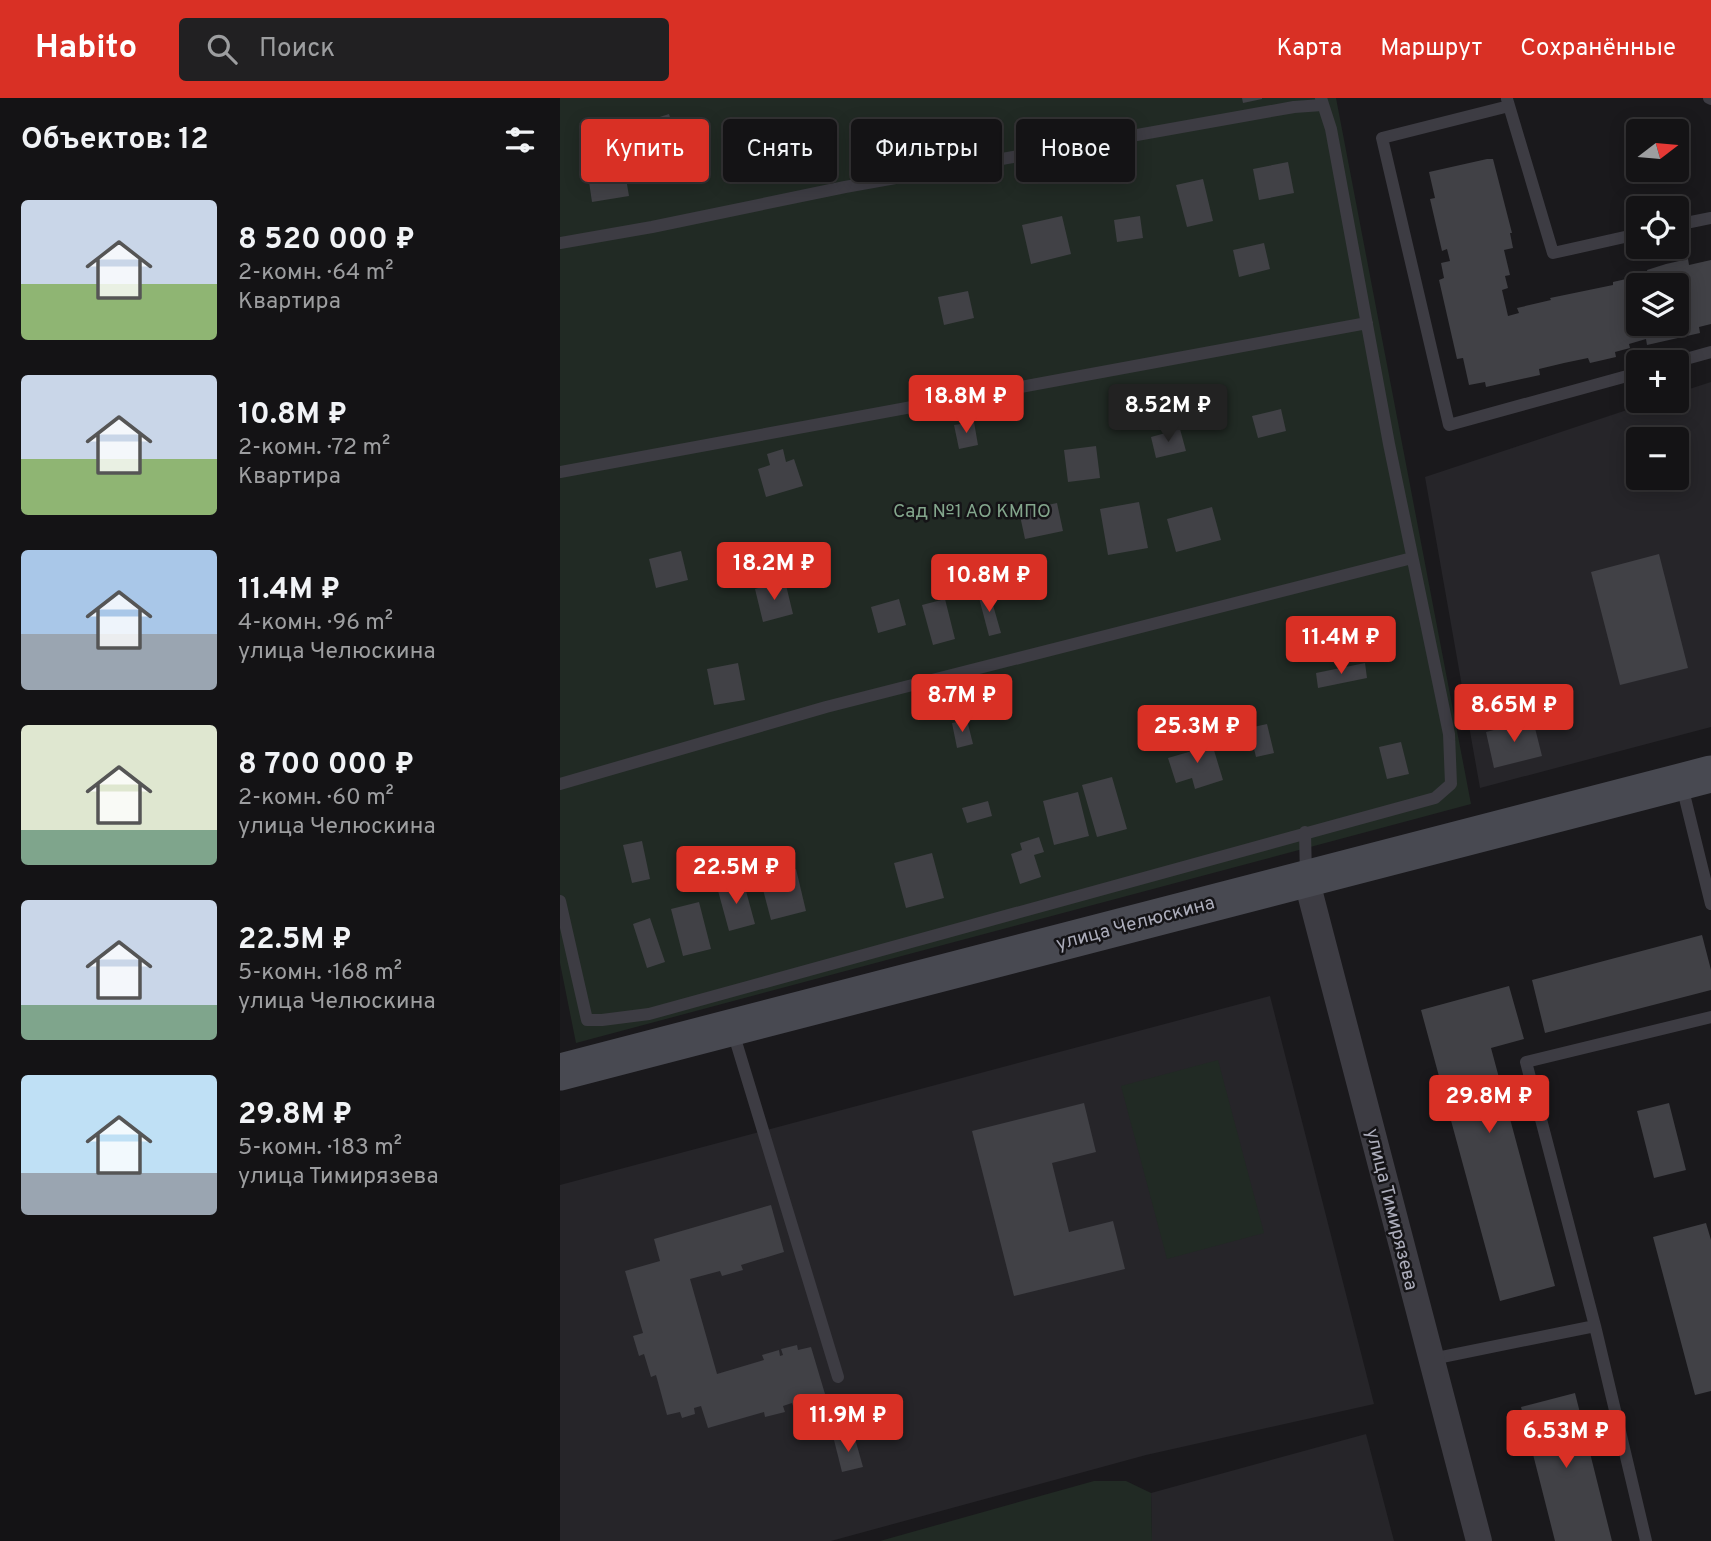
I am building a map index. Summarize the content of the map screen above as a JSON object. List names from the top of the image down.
{
  "streets": {
    "main road": ["улица Челюскина"],
    "street": ["улица Тимирязева"]
  },
  "crossings": [
    ["улица Челюскина", "улица Тимирязева"]
  ],
  "parks": ["Сад №1 АО КМПО"],
  "north": "right",
  "page": {
    "header": "Habito",
    "search": "Поиск",
    "nav": ["Карта", "Маршрут", "Сохранённые"],
    "heading": "Объектов: 12",
    "map_buttons": ["+", "−"],
    "chip": [
      "Купить",
      "Снять",
      "Фильтры",
      "Новое"
    ],
    "list": [
      {
        "name": "8 520 000 ₽",
        "note": "2-комн. · 64 m² · Квартира"
      },
      {
        "name": "10.8M ₽",
        "note": "2-комн. · 72 m² · Квартира"
      },
      {
        "name": "11.4M ₽",
        "note": "4-комн. · 96 m² · улица Челюскина"
      },
      {
        "name": "8 700 000 ₽",
        "note": "2-комн. · 60 m² · улица Челюскина"
      },
      {
        "name": "22.5M ₽",
        "note": "5-комн. · 168 m² · улица Челюскина"
      },
      {
        "name": "29.8M ₽",
        "note": "5-комн. · 183 m² · улица Тимирязева"
      }
    ],
    "price": [
      "18.8M ₽",
      "8.52M ₽",
      "18.2M ₽",
      "10.8M ₽",
      "11.4M ₽",
      "8.7M ₽",
      "8.65M ₽",
      "25.3M ₽",
      "22.5M ₽",
      "29.8M ₽",
      "11.9M ₽",
      "6.53M ₽"
    ]
  }
}
